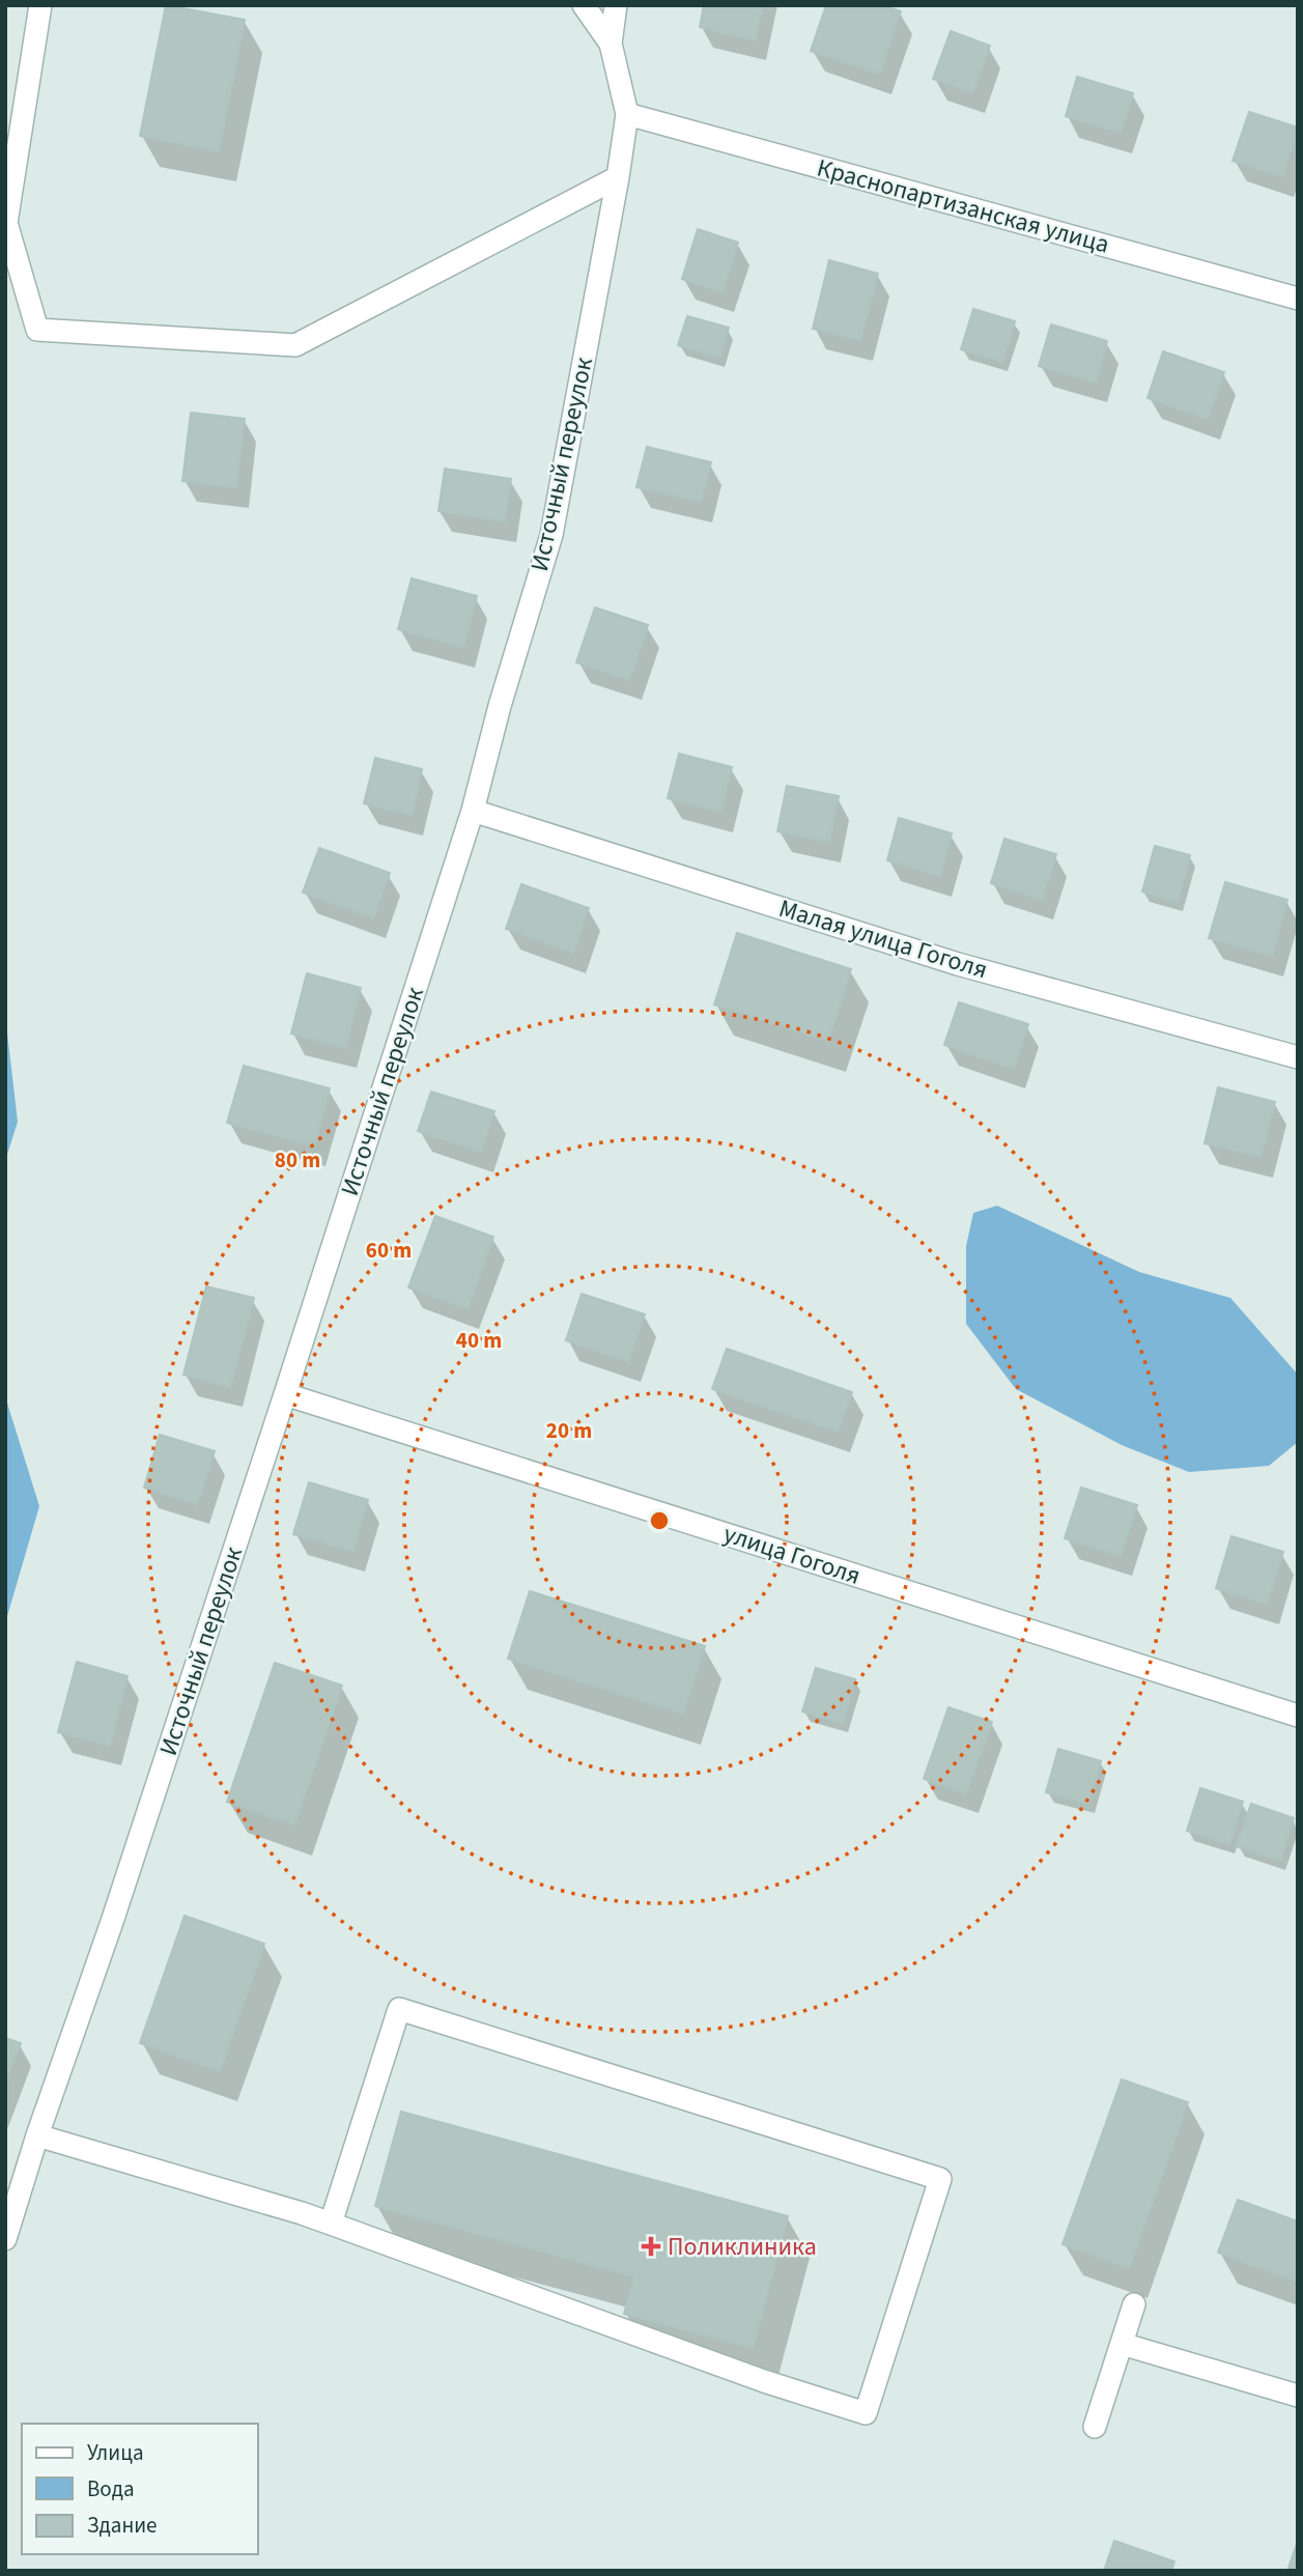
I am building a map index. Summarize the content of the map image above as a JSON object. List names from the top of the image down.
{
  "streets": {
    "street": [
      "Краснопартизанская улица",
      "Источный переулок",
      "Малая улица Гоголя",
      "улица Гоголя"
    ]
  },
  "crossings": [
    ["Краснопартизанская улица", "Источный переулок"],
    ["Источный переулок", "Малая улица Гоголя"],
    ["Источный переулок", "улица Гоголя"]
  ],
  "places": {
    "health": ["Поликлиника"]
  },
  "legend": ["Улица", "Вода", "Здание"],
  "rings": [
    "80 m",
    "60 m",
    "40 m",
    "20 m"
  ]
}
